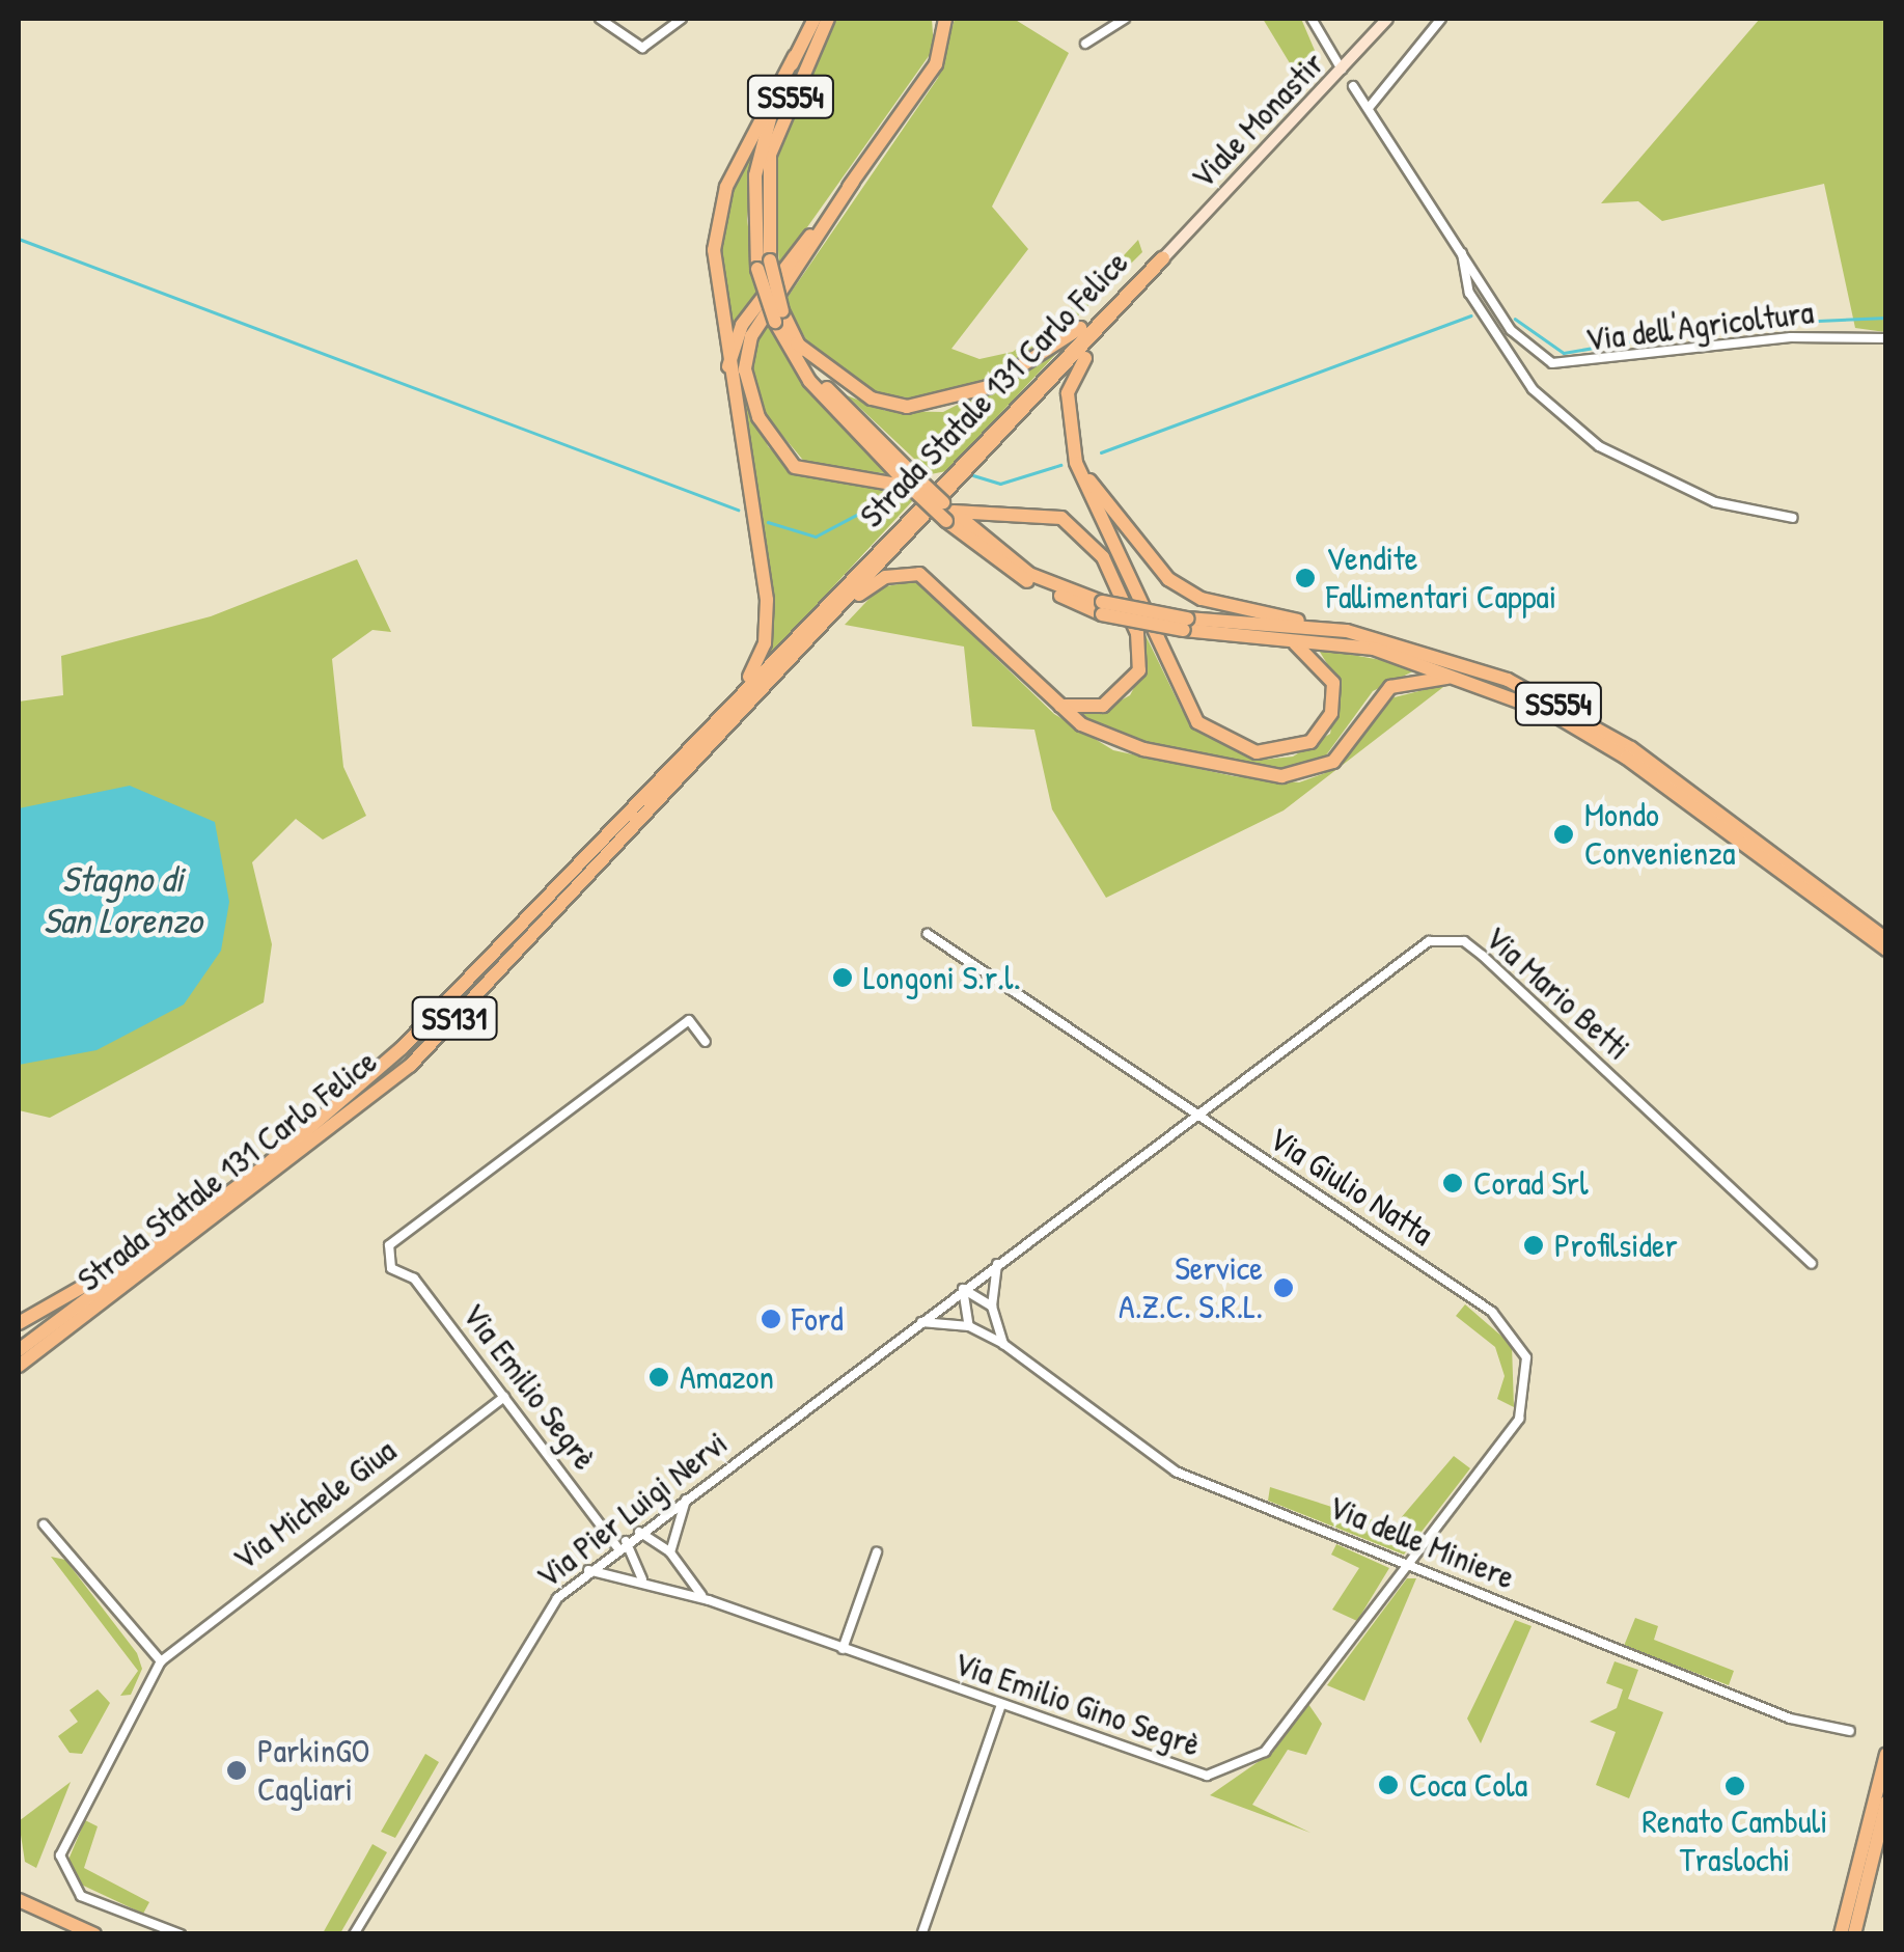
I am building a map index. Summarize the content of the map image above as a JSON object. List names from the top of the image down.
{
  "streets": {
    "highway": ["SS554", "Strada Statale 131 Carlo Felice", "SS131"],
    "main road": ["Viale Monastir"],
    "street": [
      "Via dell'Agricoltura",
      "Via Mario Betti",
      "Via Giulio Natta",
      "Via Emilio Segrè",
      "Via Michele Giua",
      "Via Pier Luigi Nervi",
      "Via delle Miniere",
      "Via Emilio Gino Segrè"
    ]
  },
  "crossings": [
    ["Viale Monastir", "Strada Statale 131 Carlo Felice"],
    ["Via Mario Betti", "Via Giulio Natta"],
    ["Via Mario Betti", "Via Pier Luigi Nervi"],
    ["Via Giulio Natta", "Via Pier Luigi Nervi"],
    ["Via Giulio Natta", "Via delle Miniere"],
    ["Via Giulio Natta", "Via Emilio Gino Segrè"],
    ["Via Emilio Segrè", "Via Michele Giua"],
    ["Via Emilio Segrè", "Via Pier Luigi Nervi"],
    ["Via Pier Luigi Nervi", "Via delle Miniere"],
    ["Via delle Miniere", "Via Emilio Gino Segrè"]
  ],
  "water": ["Stagno di San Lorenzo"],
  "places": [
    "Vendite Fallimentari Cappai",
    "Mondo Convenienza",
    "Longoni S.r.l.",
    "Corad Srl",
    "Profilsider",
    "Service A.Z.C. S.R.L.",
    "Ford",
    "Amazon",
    "ParkinGO Cagliari",
    "Coca Cola",
    "Renato Cambuli Traslochi"
  ]
}
